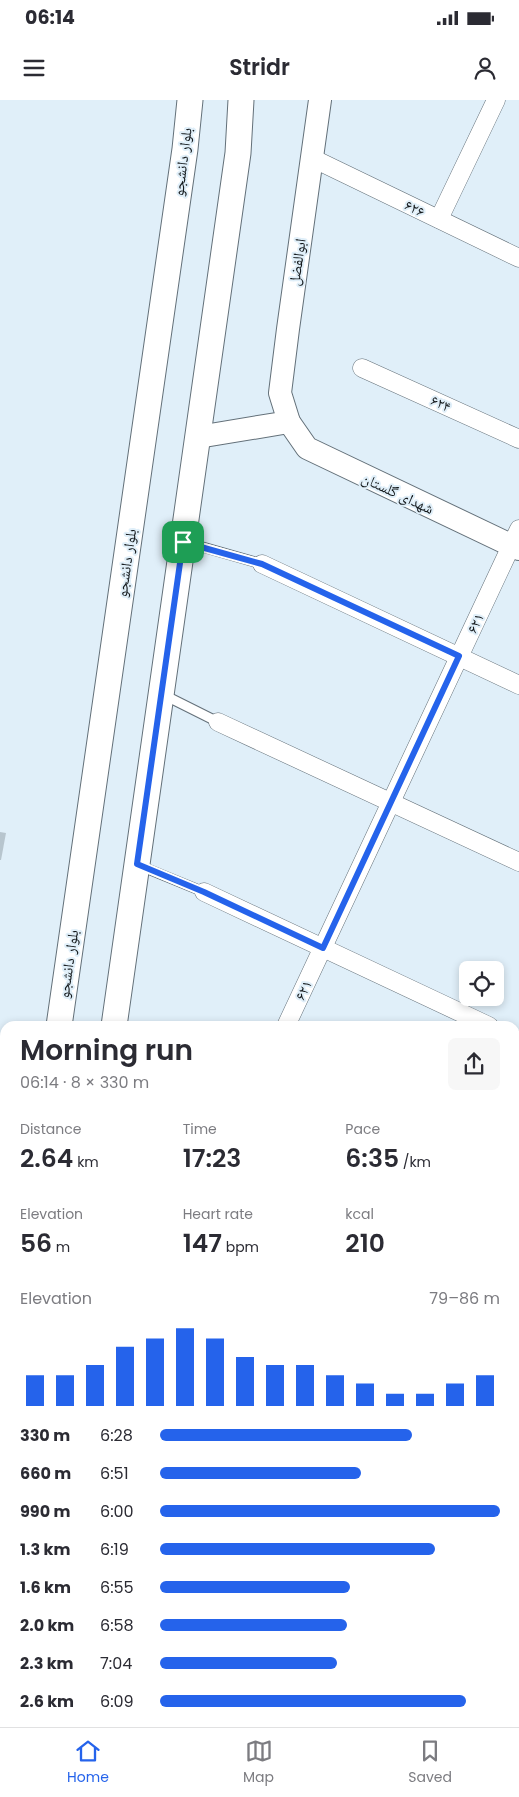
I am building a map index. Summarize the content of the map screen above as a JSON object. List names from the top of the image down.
{
  "streets": {
    "main road": ["بلوار دانشجو"],
    "street": [
      "۶۲۶",
      "ابوالفضل",
      "۶۲۴",
      "شهدای گلستان",
      "۶۲۱"
    ]
  },
  "crossings": [
    ["۶۲۶", "ابوالفضل"],
    ["ابوالفضل", "شهدای گلستان"],
    ["شهدای گلستان", "۶۲۱"]
  ],
  "page": {
    "status": "06:14",
    "header": "Stridr",
    "heading": ["Morning run", "06:14 · 8 × 330 m"],
    "stats": [
      ["Distance", "2.64 km"],
      ["Time", "17:23"],
      ["Pace", "6:35 /km"],
      ["Elevation", "56 m"],
      ["Heart rate", "147 bpm"],
      ["kcal", "210"]
    ],
    "chart": ["Elevation", "79–86 m"],
    "list": [
      {
        "name": "330 m",
        "note": "6:28"
      },
      {
        "name": "660 m",
        "note": "6:51"
      },
      {
        "name": "990 m",
        "note": "6:00"
      },
      {
        "name": "1.3 km",
        "note": "6:19"
      },
      {
        "name": "1.6 km",
        "note": "6:55"
      },
      {
        "name": "2.0 km",
        "note": "6:58"
      },
      {
        "name": "2.3 km",
        "note": "7:04"
      },
      {
        "name": "2.6 km",
        "note": "6:09"
      }
    ],
    "tabs": ["Home", "Map", "Saved"]
  }
}
